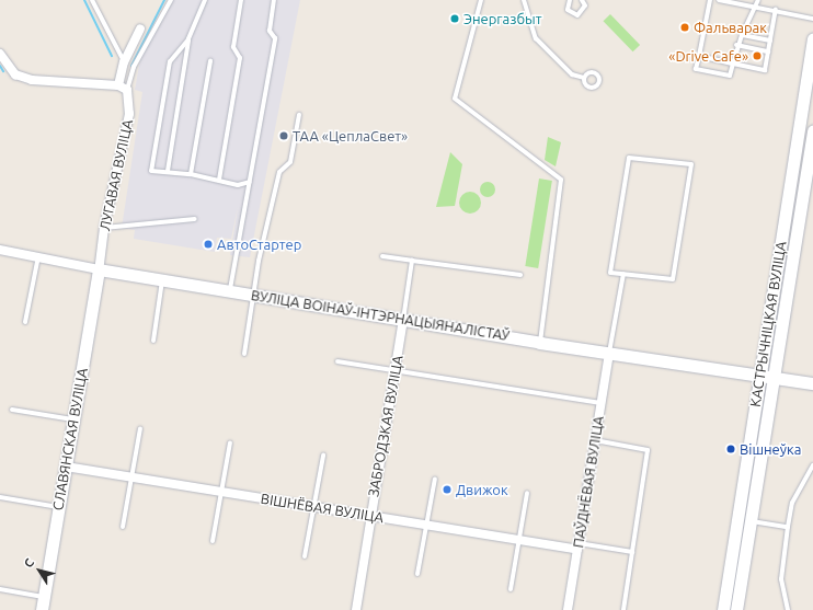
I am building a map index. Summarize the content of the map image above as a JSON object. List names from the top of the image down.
{
  "streets": {
    "main road": ["ВУЛІЦА ВОІНАЎ-ІНТЭРНАЦЫЯНАЛІСТАЎ", "КАСТРЫЧНІЦКАЯ ВУЛІЦА", "СЛАВЯНСКАЯ ВУЛІЦА"],
    "street": [
      "ЛУГАВАЯ ВУЛІЦА",
      "ЗАБРОДЗКАЯ ВУЛІЦА",
      "ПАЎДНЁВАЯ ВУЛІЦА",
      "ВІШНЁВАЯ ВУЛІЦА"
    ]
  },
  "crossings": [
    ["ЛУГАВАЯ ВУЛІЦА", "ВУЛІЦА ВОІНАЎ-ІНТЭРНАЦЫЯНАЛІСТАЎ"],
    ["ЛУГАВАЯ ВУЛІЦА", "СЛАВЯНСКАЯ ВУЛІЦА"],
    ["ВУЛІЦА ВОІНАЎ-ІНТЭРНАЦЫЯНАЛІСТАЎ", "КАСТРЫЧНІЦКАЯ ВУЛІЦА"],
    ["ВУЛІЦА ВОІНАЎ-ІНТЭРНАЦЫЯНАЛІСТАЎ", "ЗАБРОДЗКАЯ ВУЛІЦА"],
    ["ВУЛІЦА ВОІНАЎ-ІНТЭРНАЦЫЯНАЛІСТАЎ", "СЛАВЯНСКАЯ ВУЛІЦА"],
    ["ВУЛІЦА ВОІНАЎ-ІНТЭРНАЦЫЯНАЛІСТАЎ", "ПАЎДНЁВАЯ ВУЛІЦА"],
    ["ЗАБРОДЗКАЯ ВУЛІЦА", "ВІШНЁВАЯ ВУЛІЦА"],
    ["СЛАВЯНСКАЯ ВУЛІЦА", "ВІШНЁВАЯ ВУЛІЦА"],
    ["ПАЎДНЁВАЯ ВУЛІЦА", "ВІШНЁВАЯ ВУЛІЦА"]
  ],
  "places": [
    "Энергазбыт",
    "Фальварак",
    "«Drive Cafe»",
    "ТАА «ЦеплаСвет»",
    "АвтоСтартер",
    "Вішнеўка",
    "Движок"
  ],
  "north": "top left"
}
